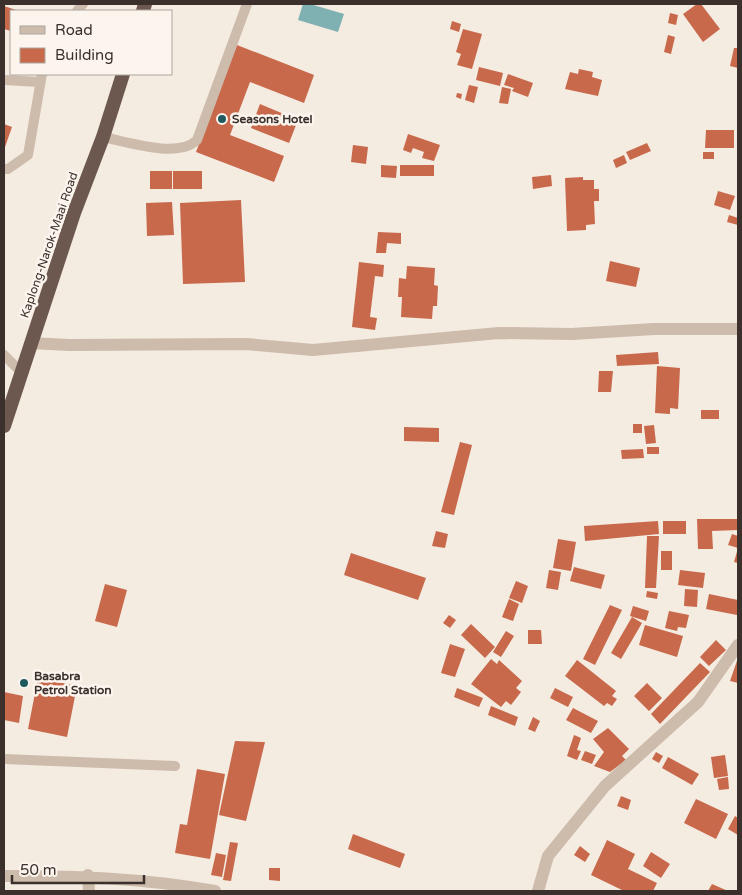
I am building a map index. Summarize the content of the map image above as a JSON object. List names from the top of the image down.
{
  "streets": {
    "highway": ["Kaplong-Narok-Maai Road"]
  },
  "places": ["Seasons Hotel", "Basabra Petrol Station"],
  "legend": ["Road", "Building"],
  "scale_bar": "50 m"
}
